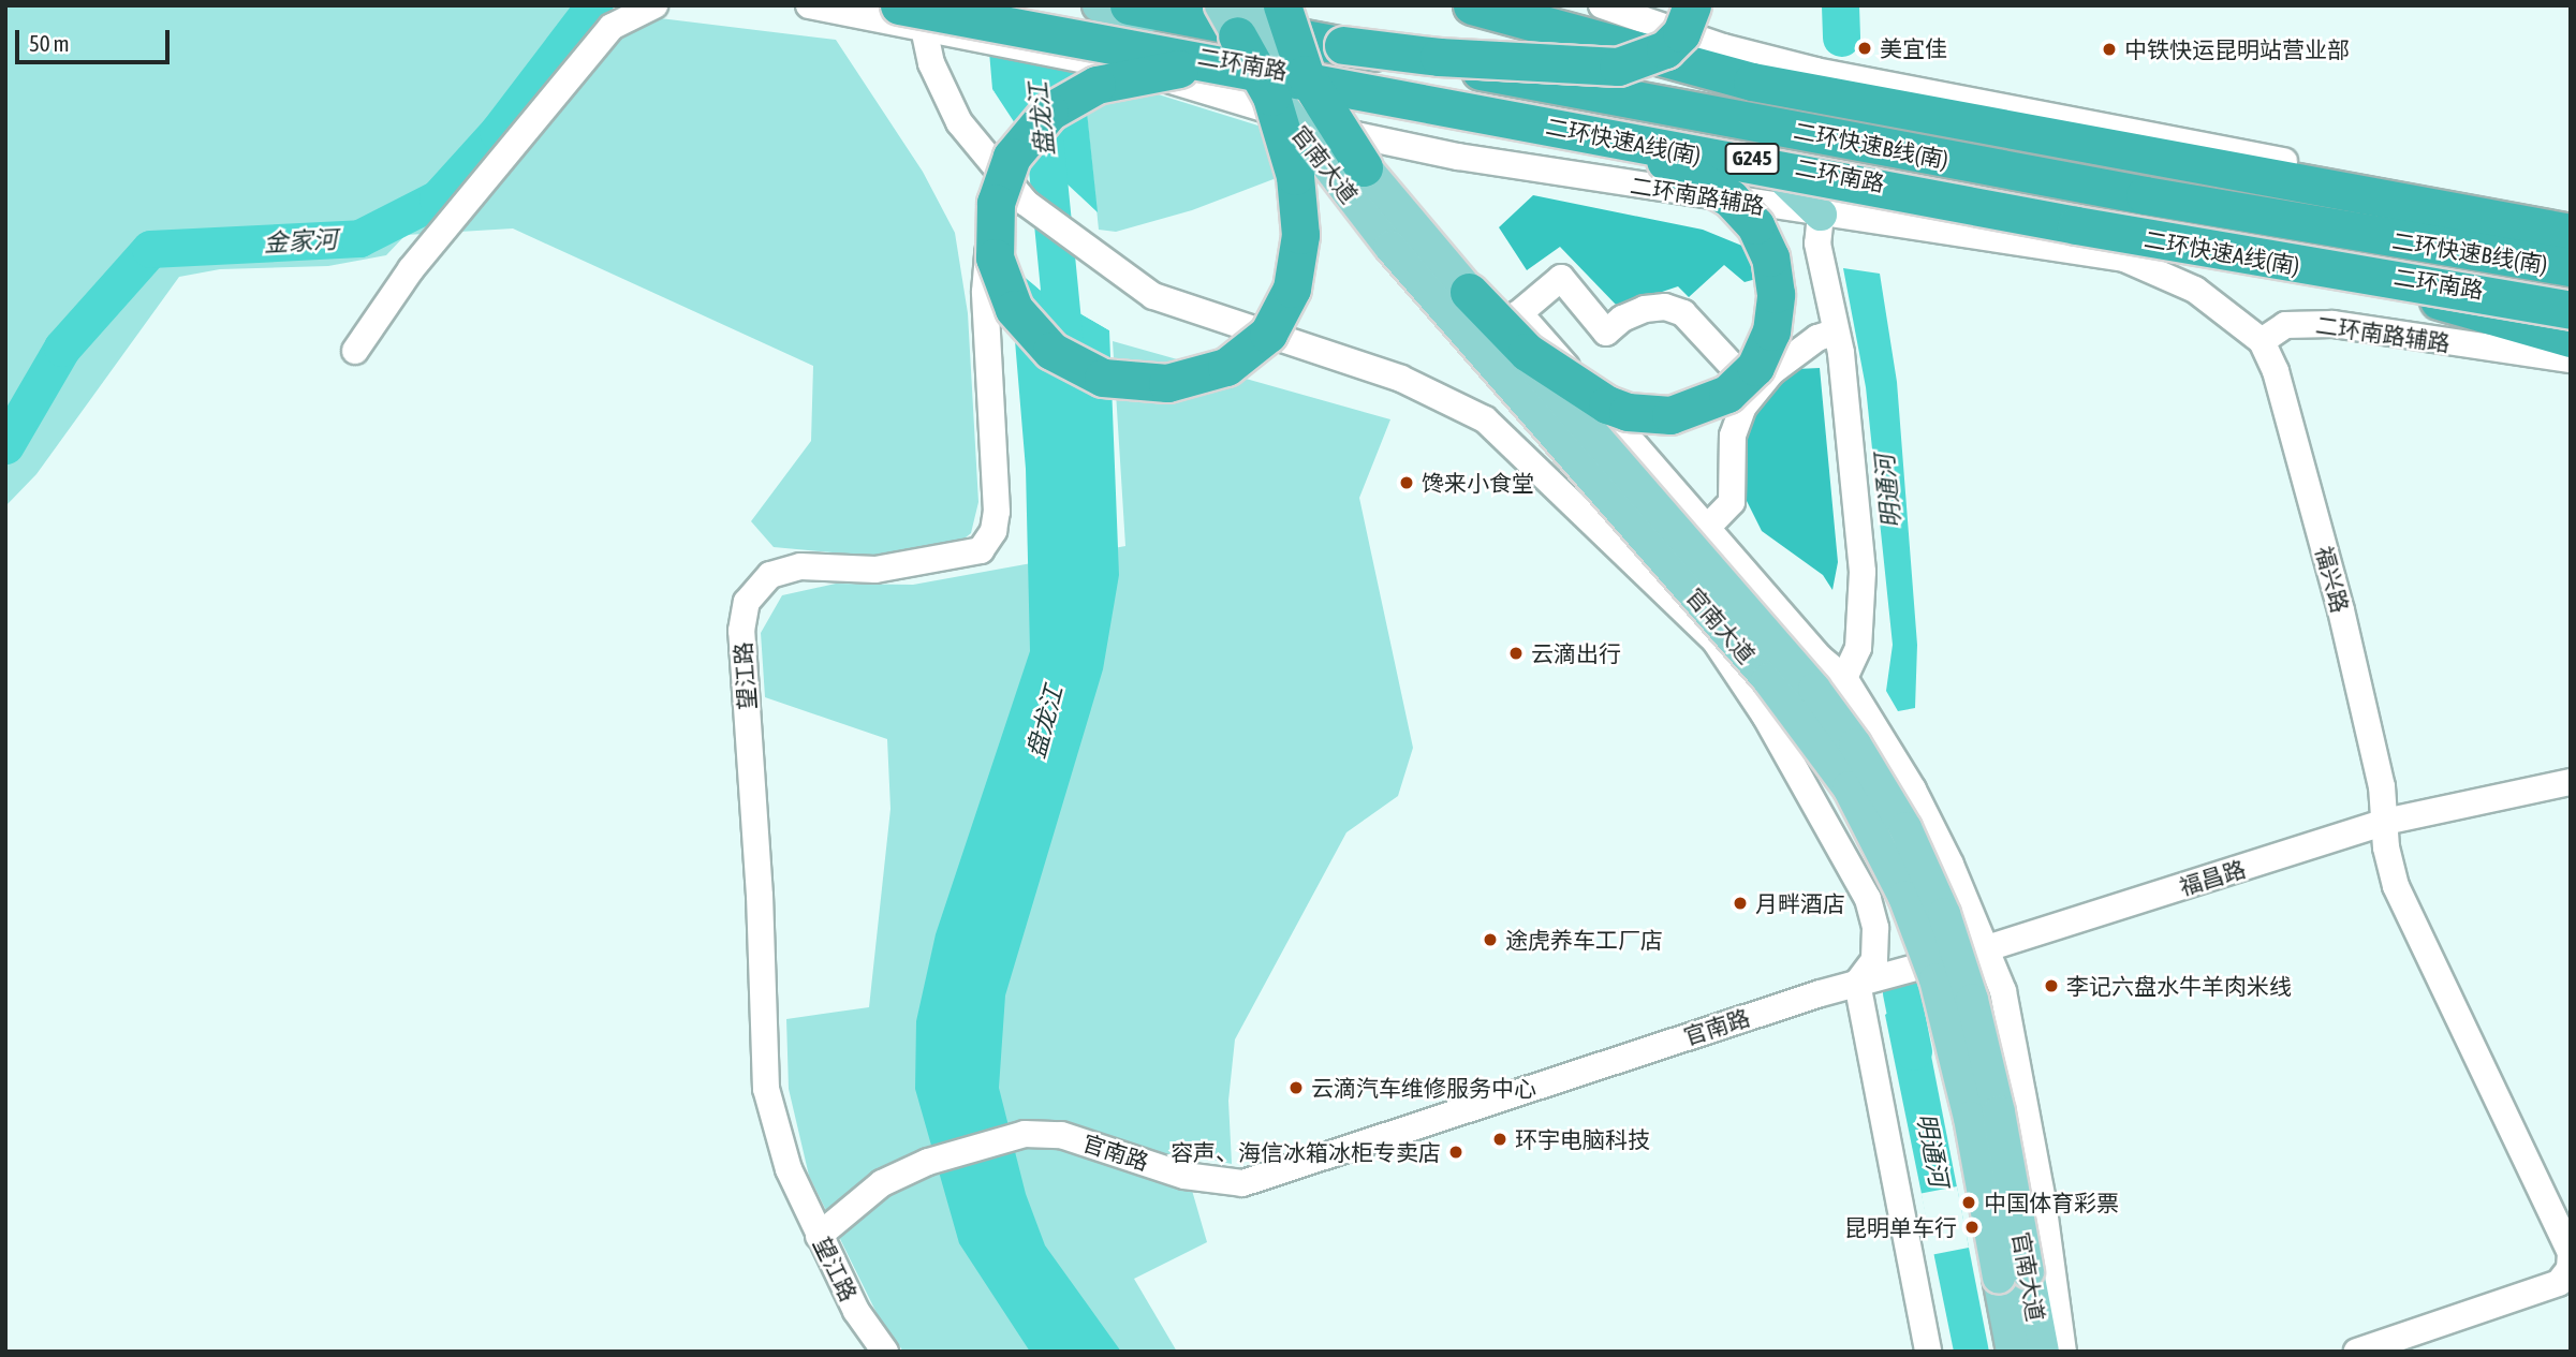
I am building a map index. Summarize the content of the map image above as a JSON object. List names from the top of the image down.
{
  "streets": {
    "highway": ["二环快速A线(南)", "二环快速B线(南)"],
    "main road": ["二环南路", "G245", "官南大道"],
    "street": [
      "二环南路辅路",
      "福兴路",
      "望江路",
      "福昌路",
      "官南路"
    ]
  },
  "crossings": [
    ["二环南路", "二环快速A线(南)"],
    ["二环南路", "二环快速B线(南)"],
    ["二环南路", "二环南路辅路"],
    ["二环快速A线(南)", "二环南路辅路"],
    ["二环快速B线(南)", "官南大道"],
    ["二环南路辅路", "福兴路"],
    ["福兴路", "福昌路"],
    ["望江路", "官南路"],
    ["福昌路", "官南路"]
  ],
  "water": ["盘龙江", "金家河", "明通河"],
  "places": [
    "美宜佳",
    "中铁快运昆明站营业部",
    "馋来小食堂",
    "云滴出行",
    "月畔酒店",
    "途虎养车工厂店",
    "李记六盘水牛羊肉米线",
    "云滴汽车维修服务中心",
    "环宇电脑科技",
    "容声、海信冰箱冰柜专卖店",
    "中国体育彩票",
    "昆明单车行"
  ],
  "scale_bar": "50 m"
}
